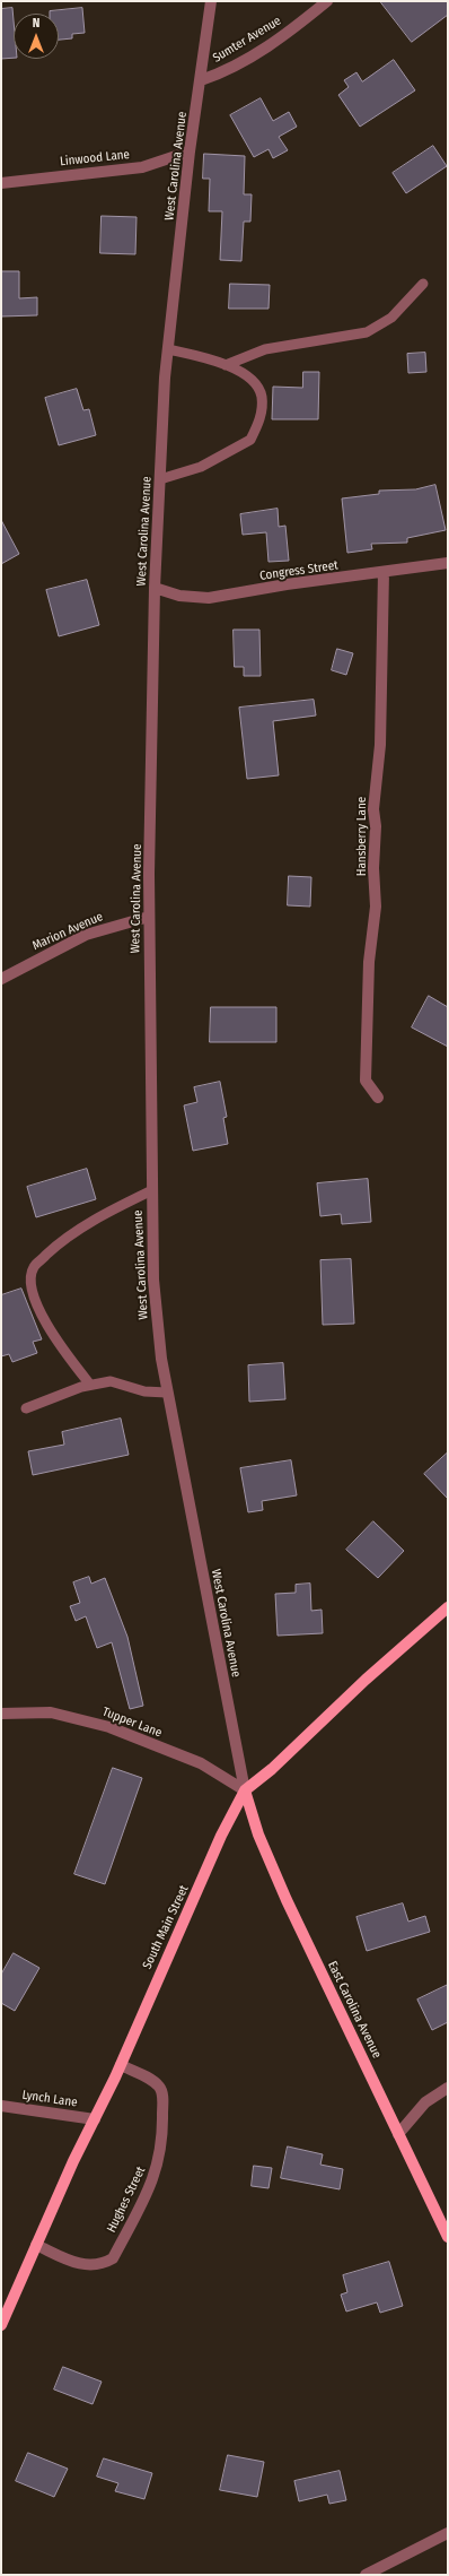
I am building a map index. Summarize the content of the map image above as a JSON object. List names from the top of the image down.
{
  "streets": {
    "main road": ["South Main Street", "East Carolina Avenue"],
    "street": [
      "Sumter Avenue",
      "Linwood Lane",
      "West Carolina Avenue",
      "Congress Street",
      "Hansberry Lane",
      "Marion Avenue",
      "Tupper Lane",
      "Lynch Lane",
      "Hughes Street"
    ]
  },
  "crossings": [
    ["Sumter Avenue", "West Carolina Avenue"],
    ["Linwood Lane", "West Carolina Avenue"],
    ["West Carolina Avenue", "Congress Street"],
    ["West Carolina Avenue", "Marion Avenue"],
    ["West Carolina Avenue", "Tupper Lane"],
    ["West Carolina Avenue", "South Main Street"],
    ["West Carolina Avenue", "East Carolina Avenue"],
    ["Congress Street", "Hansberry Lane"],
    ["Tupper Lane", "South Main Street"],
    ["Tupper Lane", "East Carolina Avenue"],
    ["South Main Street", "East Carolina Avenue"],
    ["South Main Street", "Lynch Lane"],
    ["South Main Street", "Hughes Street"]
  ],
  "north": "top"
}
